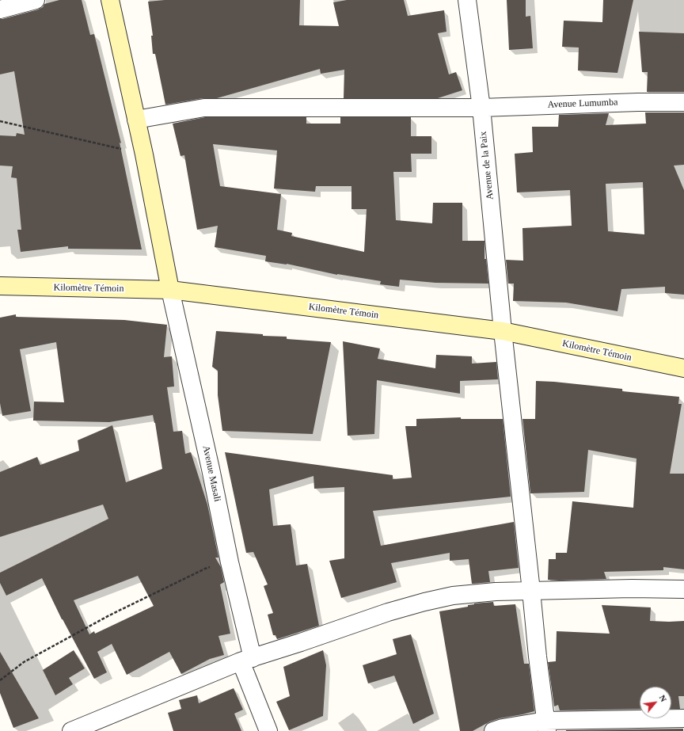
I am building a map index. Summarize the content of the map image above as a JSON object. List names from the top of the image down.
{
  "streets": {
    "main road": ["Kilomètre Témoin"],
    "street": ["Avenue Lumumba", "Avenue de la Paix", "Avenue Masali"]
  },
  "crossings": [
    ["Avenue Lumumba", "Avenue de la Paix"],
    ["Avenue de la Paix", "Kilomètre Témoin"],
    ["Kilomètre Témoin", "Avenue Masali"]
  ],
  "north": "top right"
}
